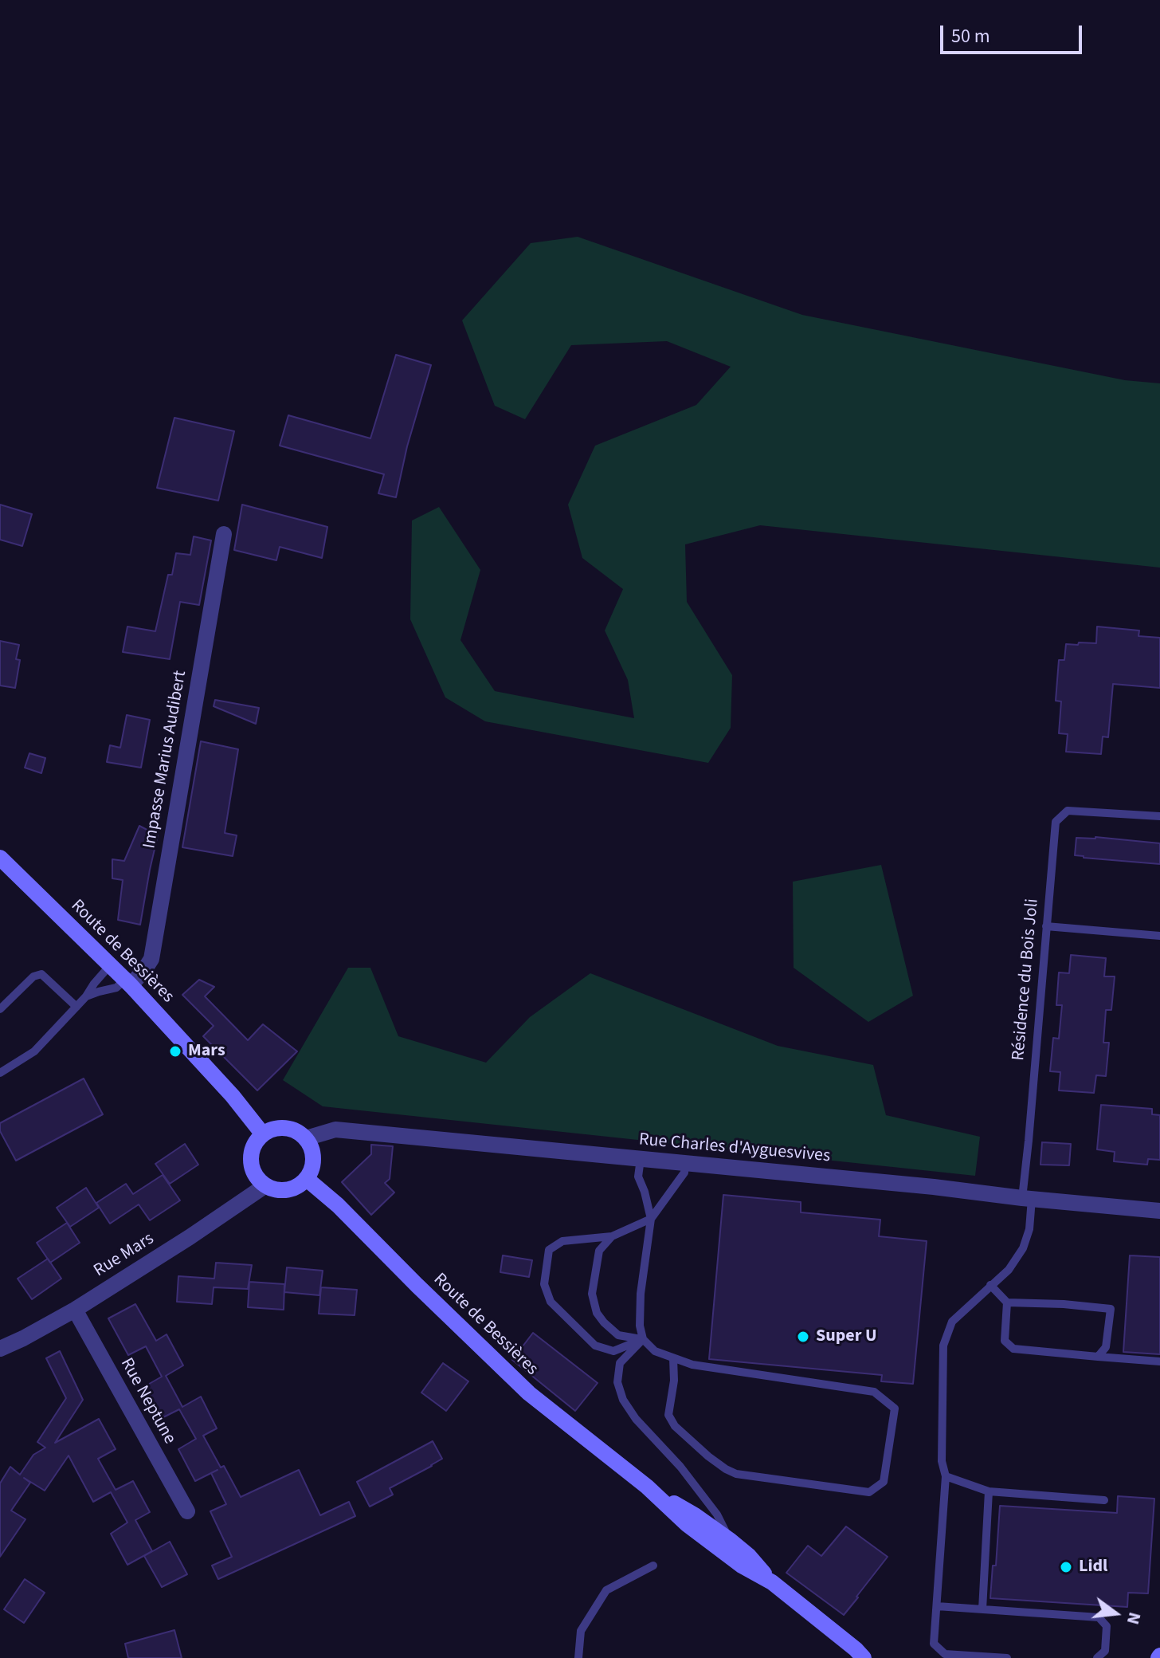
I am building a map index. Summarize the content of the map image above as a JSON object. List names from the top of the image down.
{
  "streets": {
    "main road": ["Route de Bessières"],
    "street": [
      "Impasse Marius Audibert",
      "Rue Charles d'Ayguesvives",
      "Rue Mars",
      "Rue Neptune"
    ],
    "lane": ["Résidence du Bois Joli"]
  },
  "crossings": [
    ["Impasse Marius Audibert", "Route de Bessières"],
    ["Route de Bessières", "Rue Charles d'Ayguesvives"],
    ["Route de Bessières", "Rue Mars"],
    ["Résidence du Bois Joli", "Rue Charles d'Ayguesvives"],
    ["Rue Charles d'Ayguesvives", "Rue Mars"],
    ["Rue Mars", "Rue Neptune"]
  ],
  "places": ["Mars", "Super U", "Lidl"],
  "scale_bar": "50 m",
  "north": "right"
}
